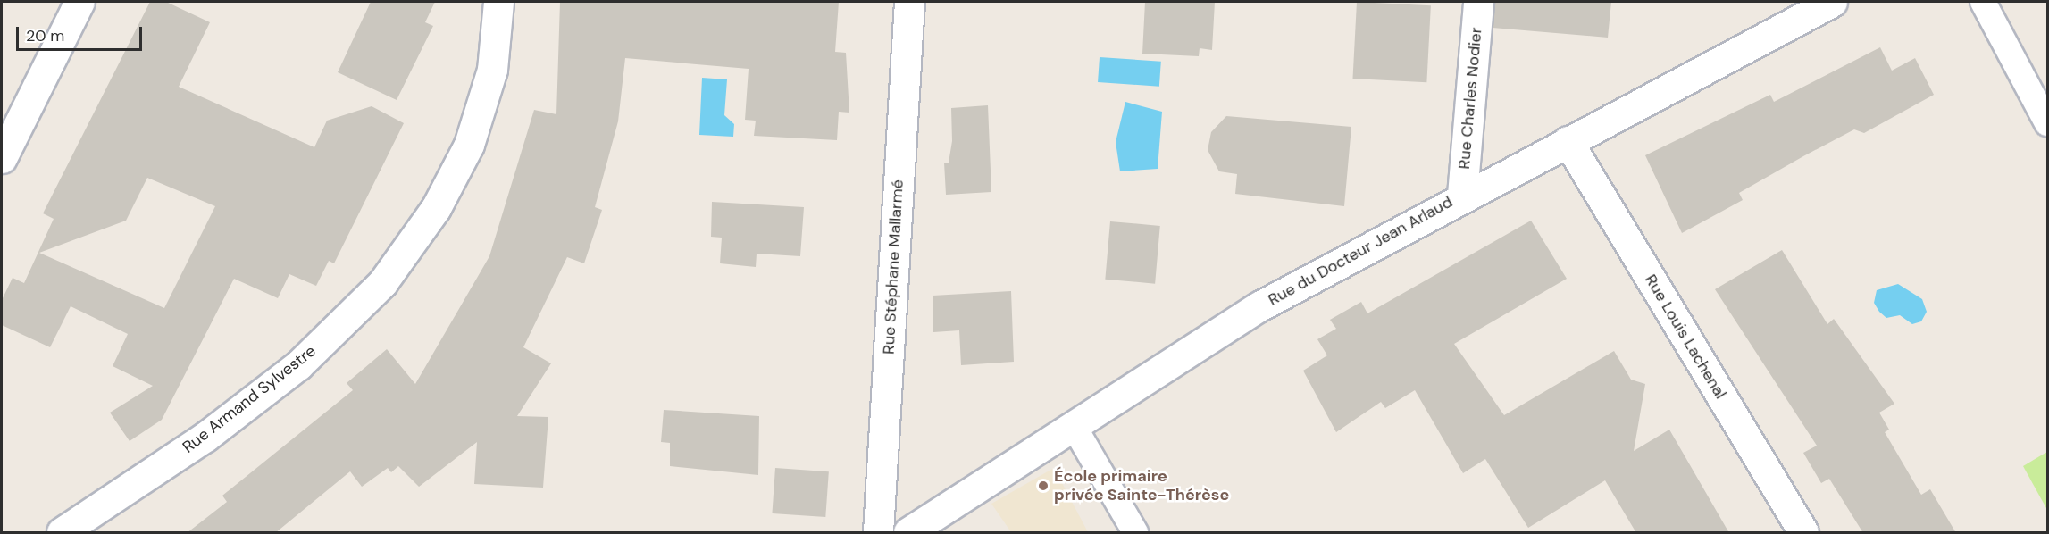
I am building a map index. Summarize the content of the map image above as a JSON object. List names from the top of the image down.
{
  "streets": {
    "street": [
      "Rue Charles Nodier",
      "Rue du Docteur Jean Arlaud",
      "Rue Stéphane Mallarmé",
      "Rue Louis Lachenal",
      "Rue Armand Sylvestre"
    ]
  },
  "crossings": [
    ["Rue Charles Nodier", "Rue du Docteur Jean Arlaud"],
    ["Rue du Docteur Jean Arlaud", "Rue Louis Lachenal"]
  ],
  "places": ["École primaire privée Sainte-Thérèse"],
  "scale_bar": "20 m"
}
